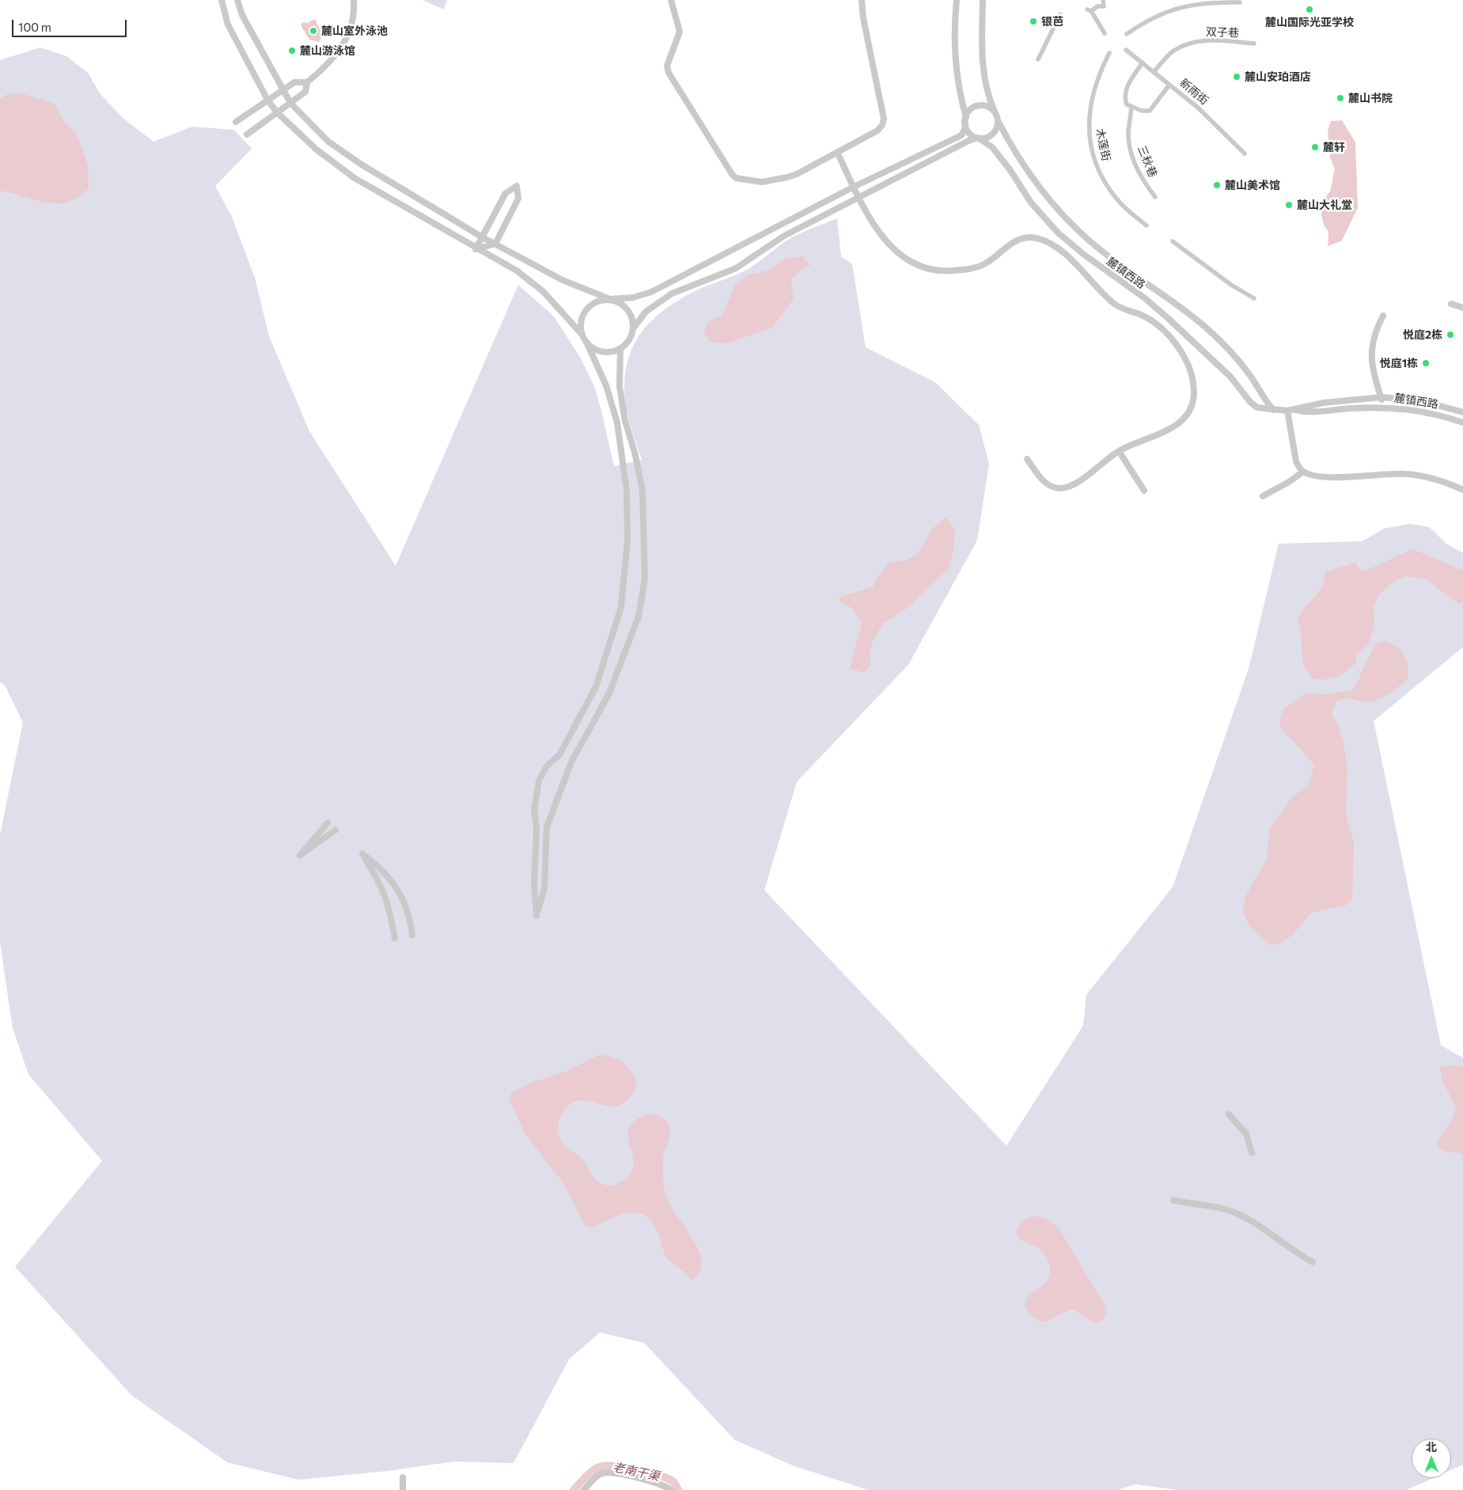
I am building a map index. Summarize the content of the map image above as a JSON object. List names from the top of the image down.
{
  "streets": {
    "street": [
      "双子巷",
      "新雨街",
      "木莲街",
      "三秋巷",
      "麓镇西路"
    ]
  },
  "crossings": [
    ["双子巷", "新雨街"],
    ["新雨街", "三秋巷"]
  ],
  "water": ["老南干渠"],
  "places": [
    "麓山国际光亚学校",
    "银芭",
    "麓山室外泳池",
    "麓山游泳馆",
    "麓山安珀酒店",
    "麓山书院",
    "麓轩",
    "麓山美术馆",
    "麓山大礼堂",
    "悦庭2栋",
    "悦庭1栋"
  ],
  "scale_bar": "100 m",
  "north": "top"
}
